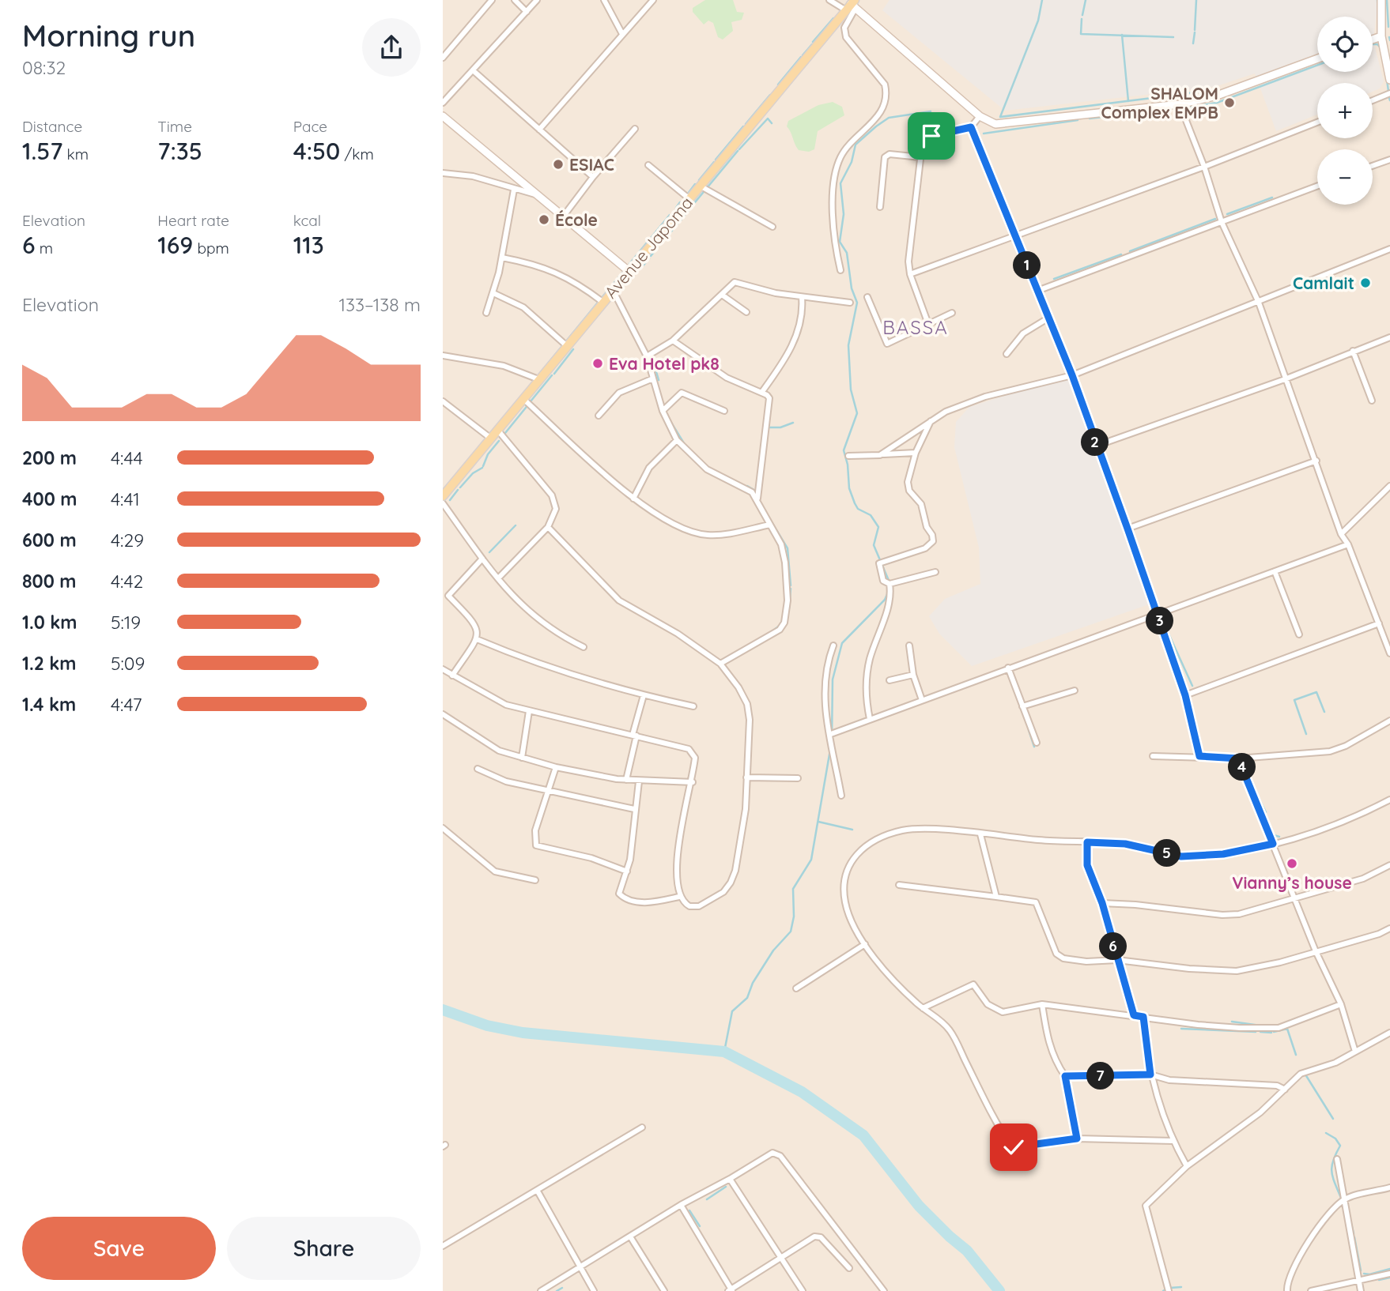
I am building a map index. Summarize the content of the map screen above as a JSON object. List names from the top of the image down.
{
  "streets": {
    "main road": ["Avenue Japoma"]
  },
  "districts": ["BASSA"],
  "places": [
    "SHALOM Complex EMPB",
    "ESIAC",
    "École",
    "Camlait",
    "Eva Hotel pk8",
    "Vianny’s house"
  ],
  "page": {
    "heading": ["Morning run", "08:32"],
    "map_buttons": ["+", "−"],
    "stats": [
      ["Distance", "1.57 km"],
      ["Time", "7:35"],
      ["Pace", "4:50 /km"],
      ["Elevation", "6 m"],
      ["Heart rate", "169 bpm"],
      ["kcal", "113"]
    ],
    "pins": [
      "1",
      "2",
      "3",
      "4",
      "5",
      "6",
      "7"
    ],
    "chart": ["Elevation", "133–138 m"],
    "list": [
      {
        "name": "200 m",
        "note": "4:44"
      },
      {
        "name": "400 m",
        "note": "4:41"
      },
      {
        "name": "600 m",
        "note": "4:29"
      },
      {
        "name": "800 m",
        "note": "4:42"
      },
      {
        "name": "1.0 km",
        "note": "5:19"
      },
      {
        "name": "1.2 km",
        "note": "5:09"
      },
      {
        "name": "1.4 km",
        "note": "4:47"
      }
    ],
    "buttons": ["Save", "Share"]
  }
}
